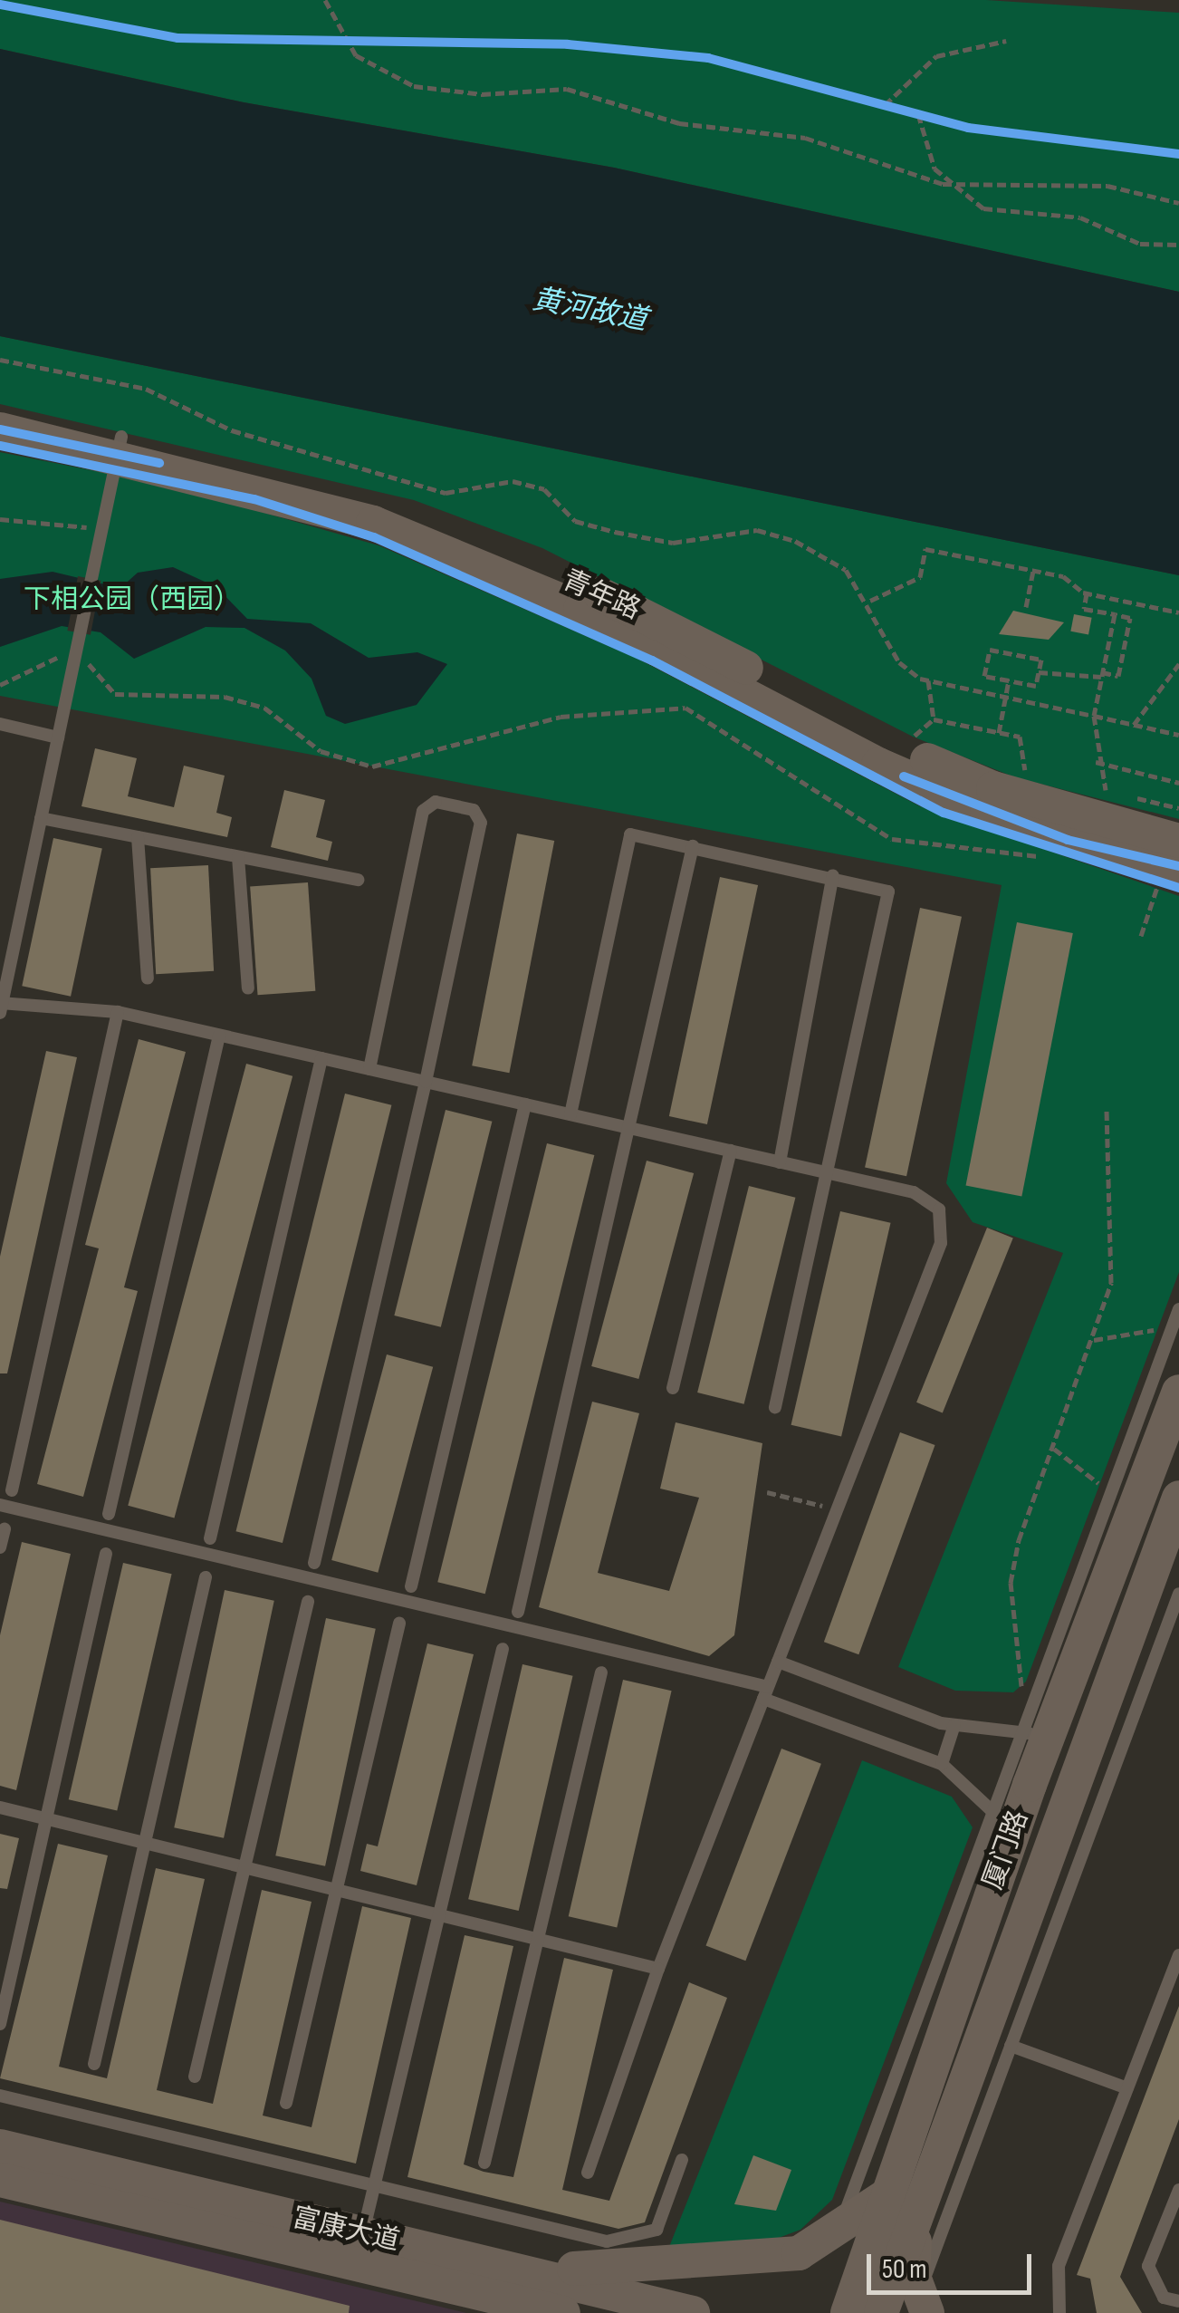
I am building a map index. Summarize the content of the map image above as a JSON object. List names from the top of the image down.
{
  "streets": {
    "street": ["青年路", "厦门路", "富康大道"]
  },
  "water": ["黄河故道"],
  "parks": ["下相公园（西园）"],
  "scale_bar": "50 m"
}
